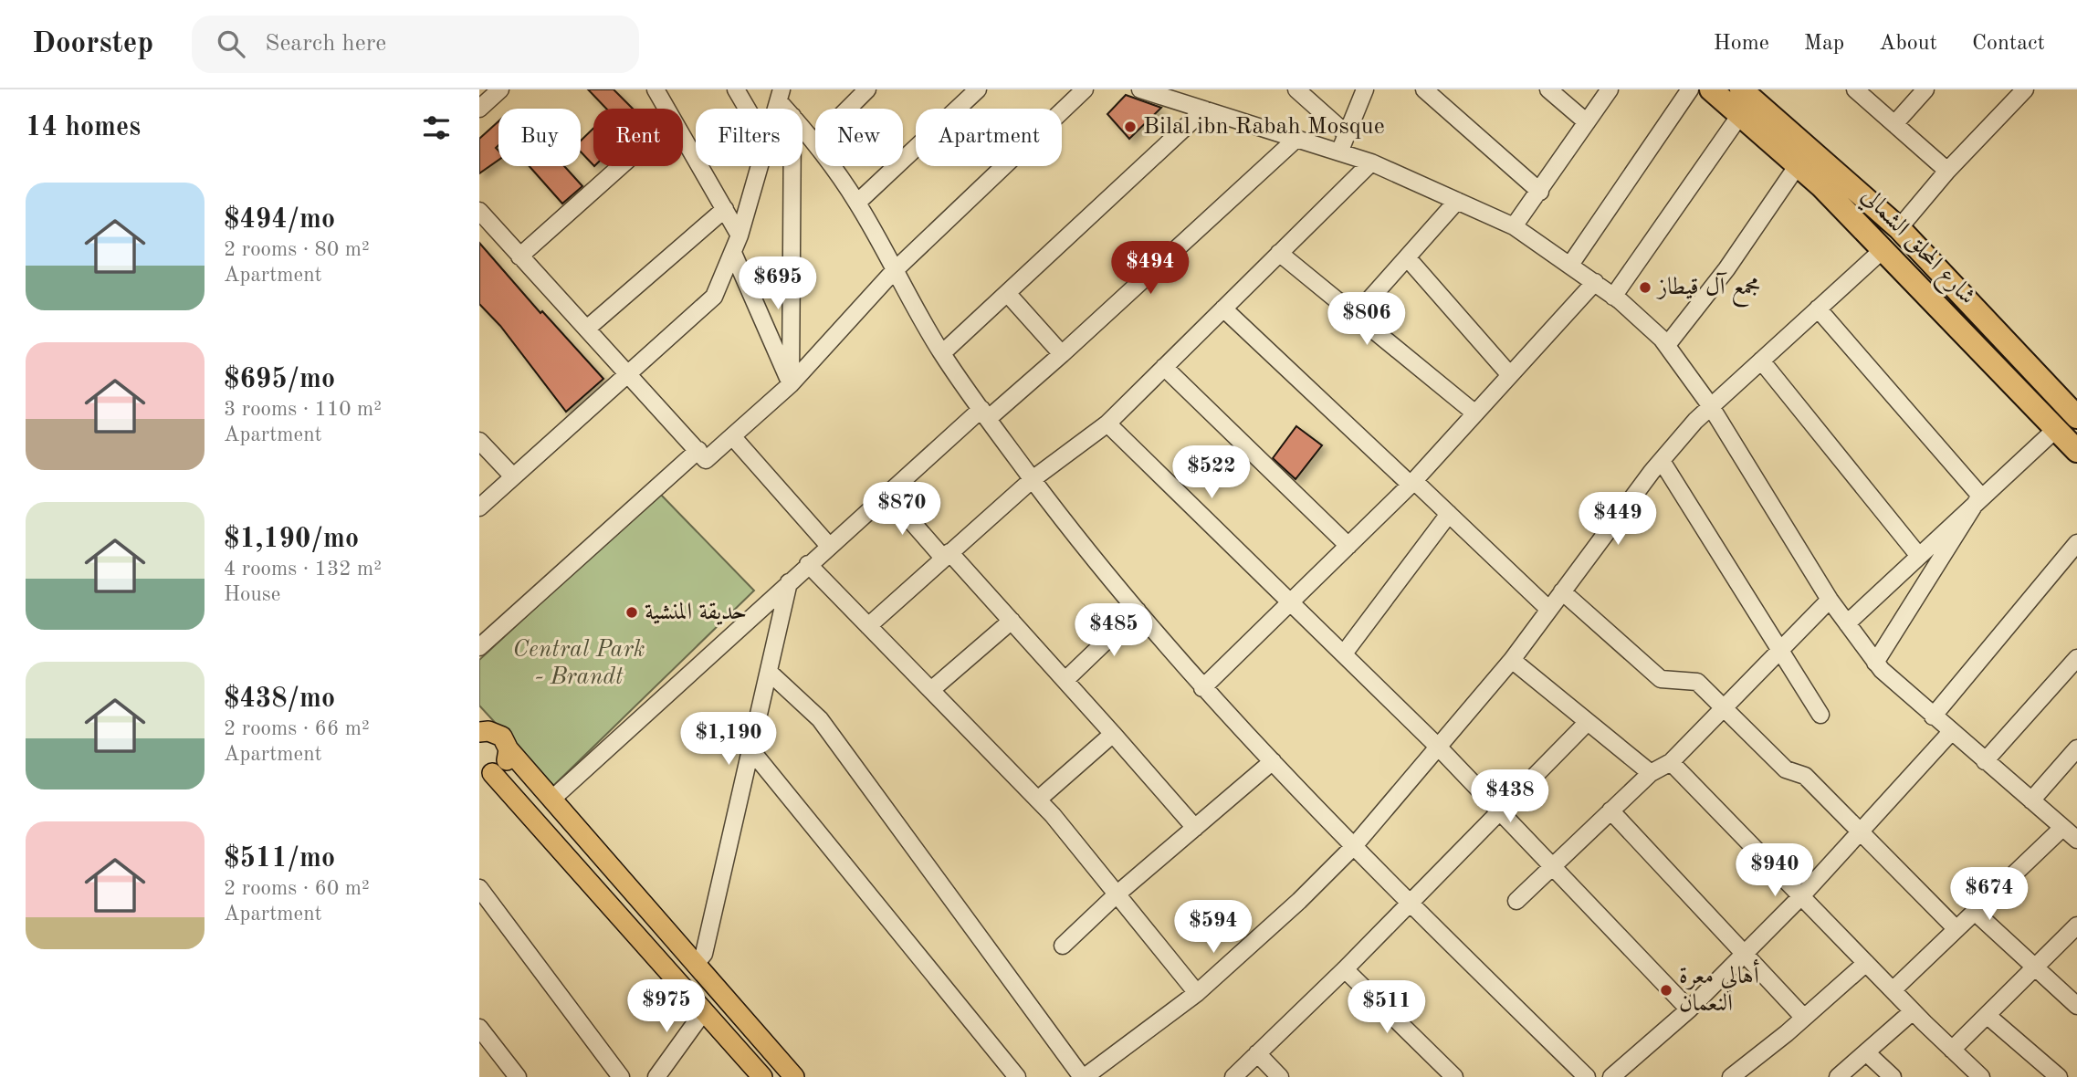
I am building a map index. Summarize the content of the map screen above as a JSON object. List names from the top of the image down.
{
  "streets": {
    "highway": ["شارع المحلق الشمالي"]
  },
  "parks": ["Central Park - Brandt"],
  "places": [
    "Bilal ibn Rabah Mosque",
    "مجمع آل قيطاز",
    "حديقة المنشية",
    "أهالي معرة النعمان"
  ],
  "page": {
    "header": "Doorstep",
    "search": "Search here",
    "nav": [
      "Home",
      "Map",
      "About",
      "Contact"
    ],
    "heading": "14 homes",
    "chip": [
      "Buy",
      "Rent",
      "Filters",
      "New",
      "Apartment"
    ],
    "list": [
      {
        "name": "$494/mo",
        "note": "2 rooms · 80 m² · Apartment"
      },
      {
        "name": "$695/mo",
        "note": "3 rooms · 110 m² · Apartment"
      },
      {
        "name": "$1,190/mo",
        "note": "4 rooms · 132 m² · House"
      },
      {
        "name": "$438/mo",
        "note": "2 rooms · 66 m² · Apartment"
      },
      {
        "name": "$511/mo",
        "note": "2 rooms · 60 m² · Apartment"
      }
    ],
    "price": [
      "$494",
      "$695",
      "$806",
      "$522",
      "$870",
      "$449",
      "$485",
      "$1,190",
      "$438",
      "$940",
      "$674",
      "$594",
      "$975",
      "$511"
    ]
  }
}
